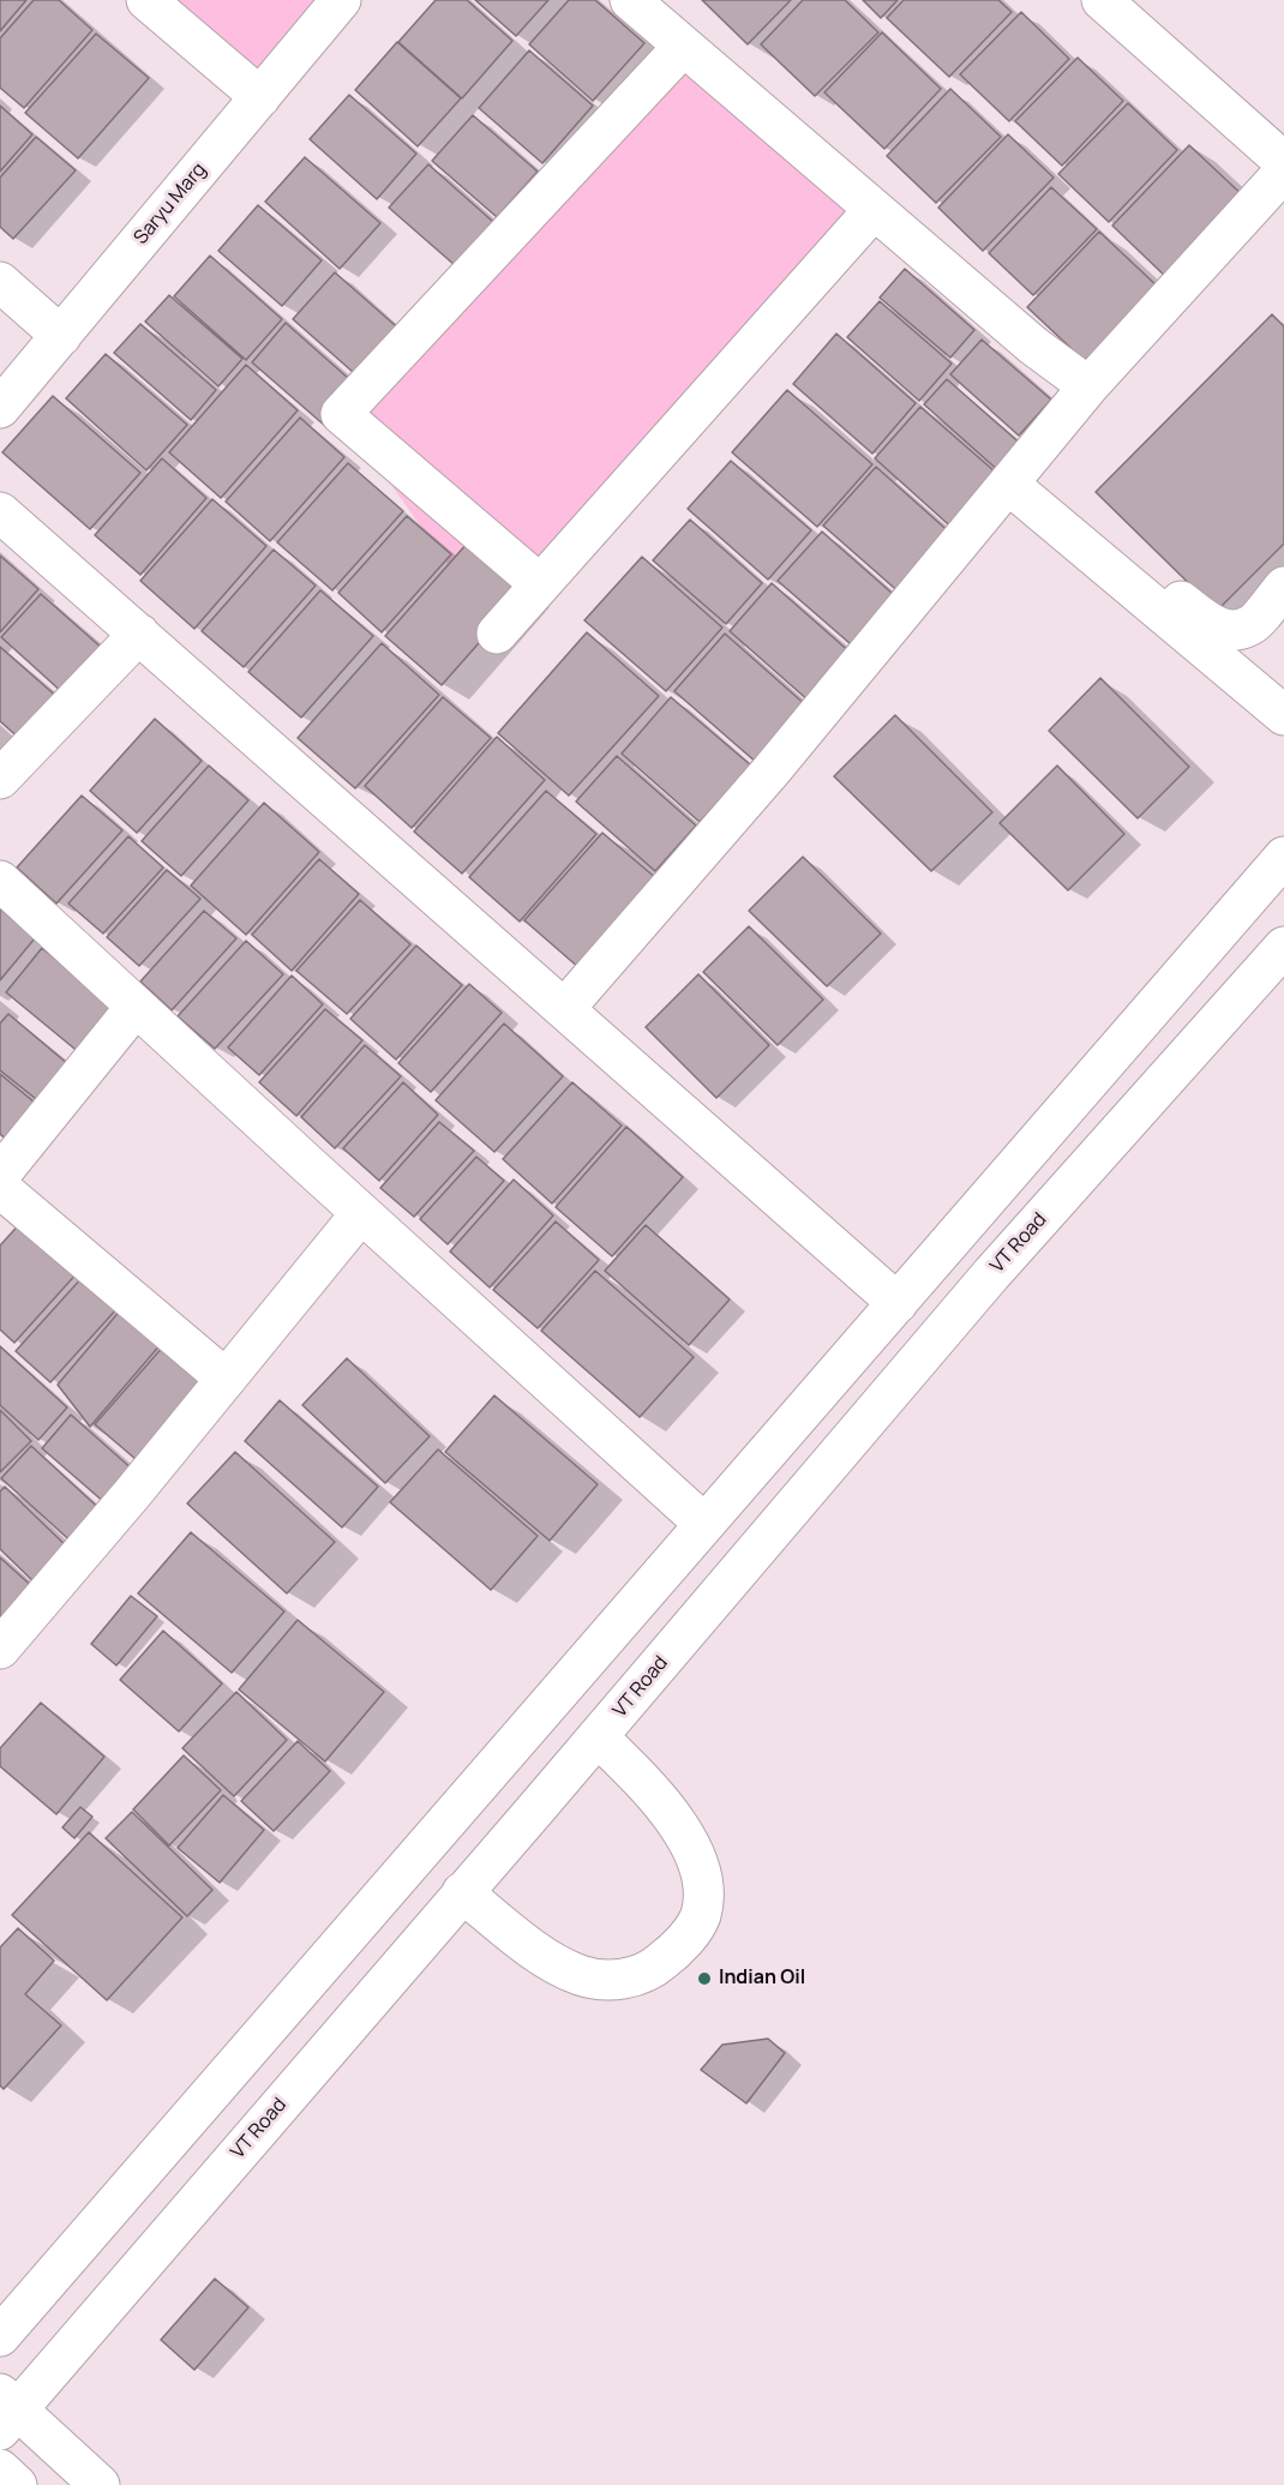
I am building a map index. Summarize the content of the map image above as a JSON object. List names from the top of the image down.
{
  "streets": {
    "street": ["Saryu Marg", "VT Road"]
  },
  "places": ["Indian Oil"]
}
